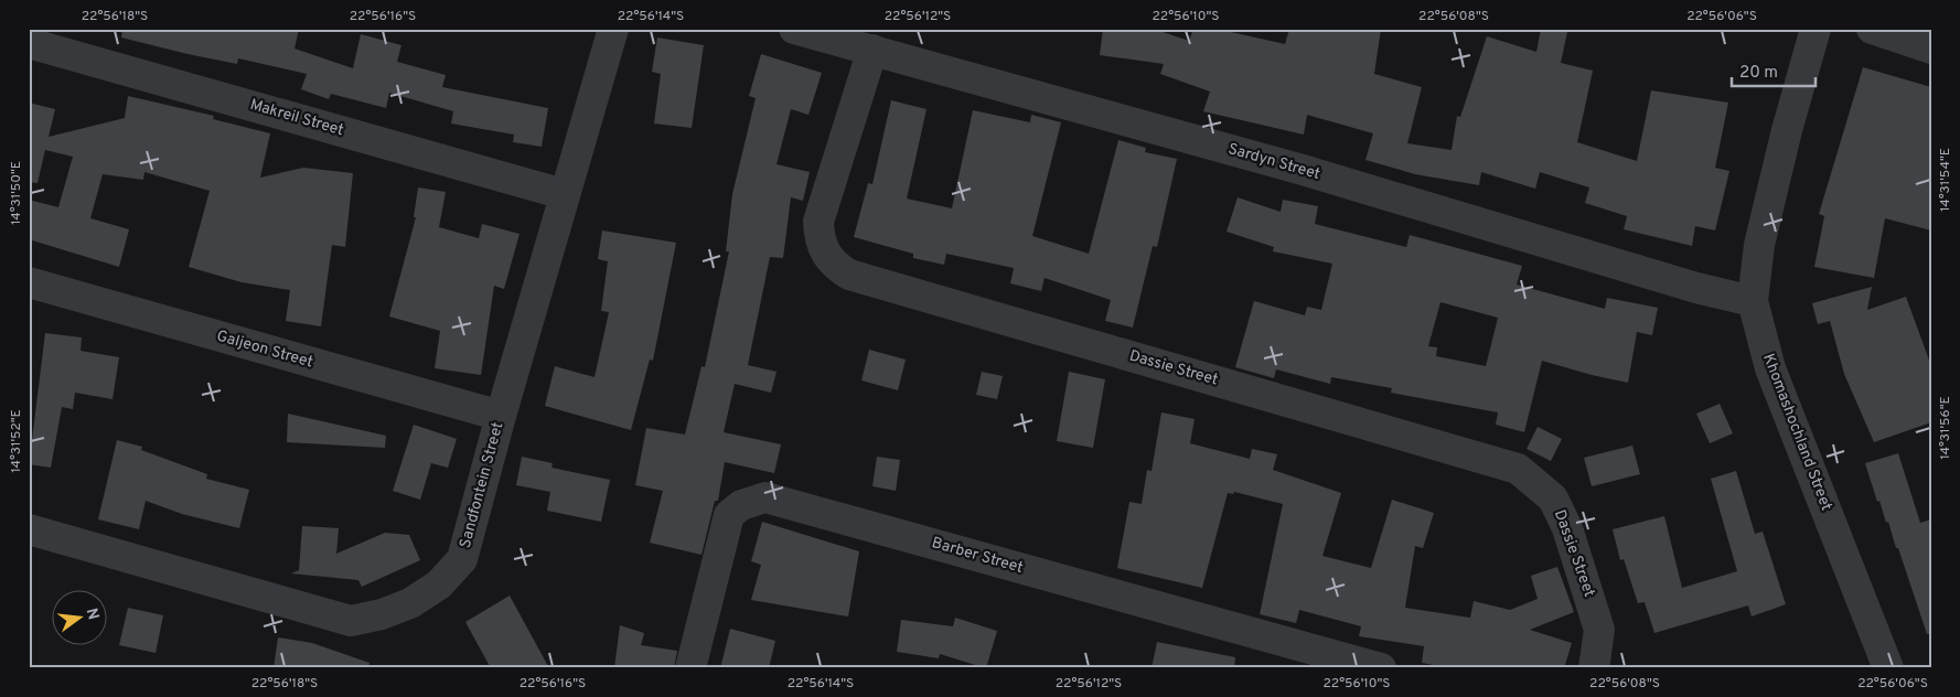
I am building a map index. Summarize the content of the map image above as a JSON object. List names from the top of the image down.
{
  "streets": {
    "street": [
      "Makreil Street",
      "Sardyn Street",
      "Galjeon Street",
      "Dassie Street",
      "Khomashochland Street",
      "Sandfontein Street",
      "Barber Street"
    ]
  },
  "crossings": [
    ["Makreil Street", "Sandfontein Street"],
    ["Sardyn Street", "Dassie Street"],
    ["Sardyn Street", "Khomashochland Street"],
    ["Galjeon Street", "Sandfontein Street"]
  ],
  "scale_bar": "20 m",
  "north": "right",
  "coordinates": [
    "22°56'18\"S",
    "22°56'16\"S",
    "22°56'14\"S",
    "22°56'12\"S",
    "22°56'10\"S",
    "22°56'08\"S",
    "22°56'06\"S",
    "14°31'54\"E",
    "14°31'50\"E",
    "14°31'56\"E",
    "14°31'52\"E"
  ]
}
